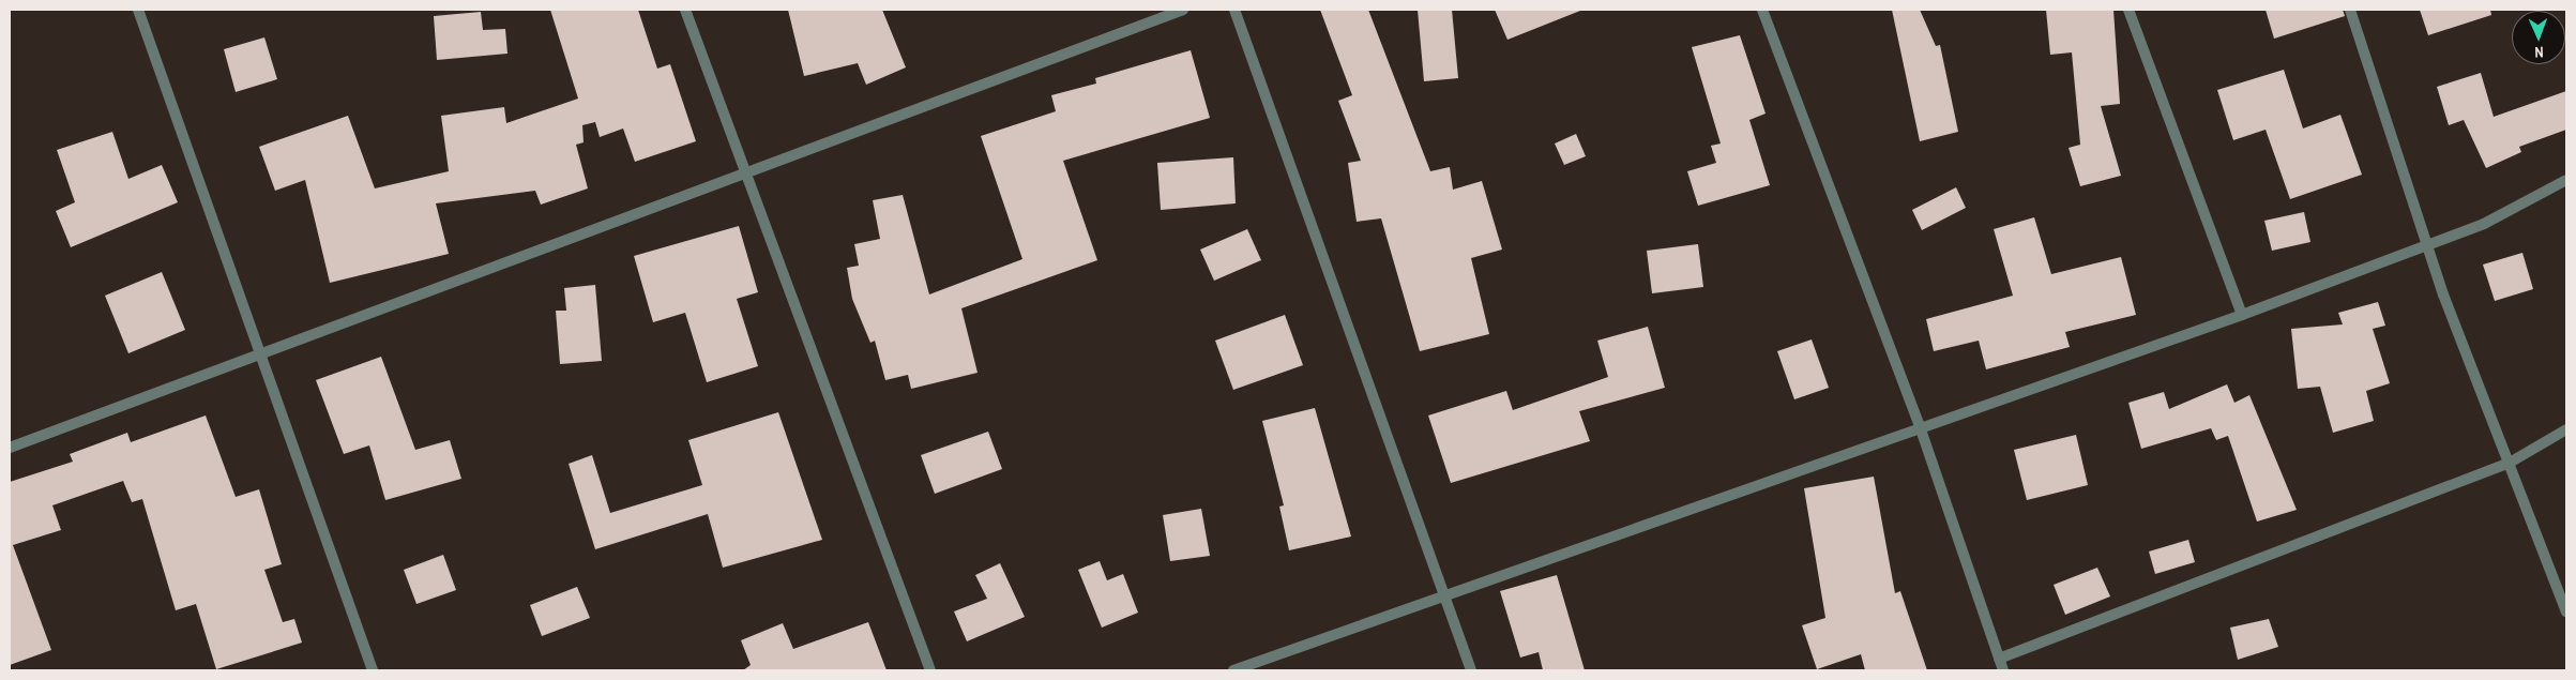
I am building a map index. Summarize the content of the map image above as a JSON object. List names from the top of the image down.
{
  "north": "bottom"
}
